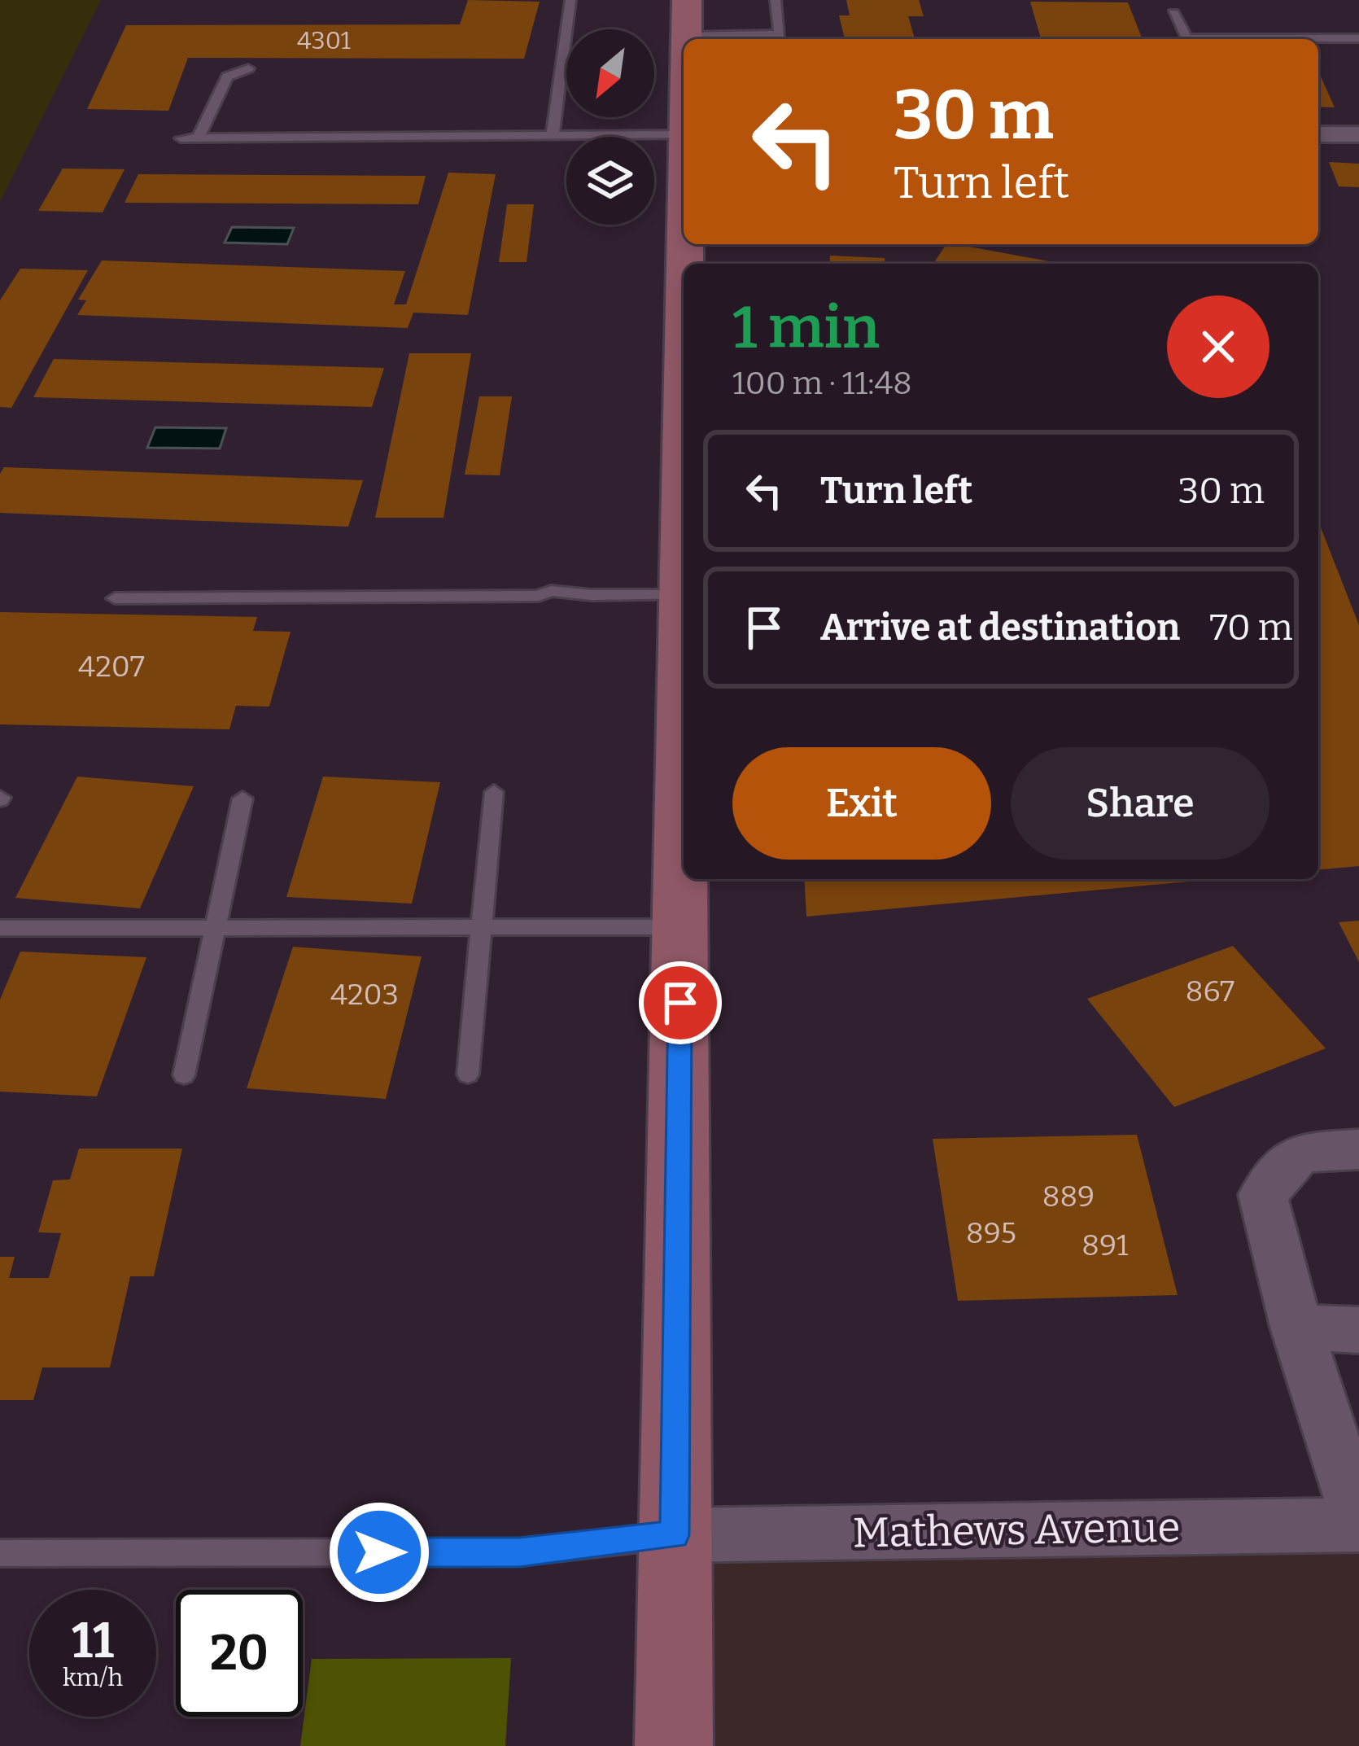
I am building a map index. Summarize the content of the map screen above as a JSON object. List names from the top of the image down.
{
  "streets": {
    "street": ["Mathews Avenue"]
  },
  "house_numbers": [
    "4301",
    "4207",
    "867",
    "4203",
    "889",
    "895",
    "891"
  ],
  "north": "bottom left",
  "page": {
    "turn": ["30 m", "Turn left"],
    "heading": ["1 min", "100 m · 11:48"],
    "list": [
      {
        "name": "Turn left",
        "value": "30 m"
      },
      {
        "name": "Arrive at destination",
        "value": "70 m"
      }
    ],
    "buttons": ["Exit", "Share"],
    "speed": "11 km/h",
    "limit": "20"
  }
}
